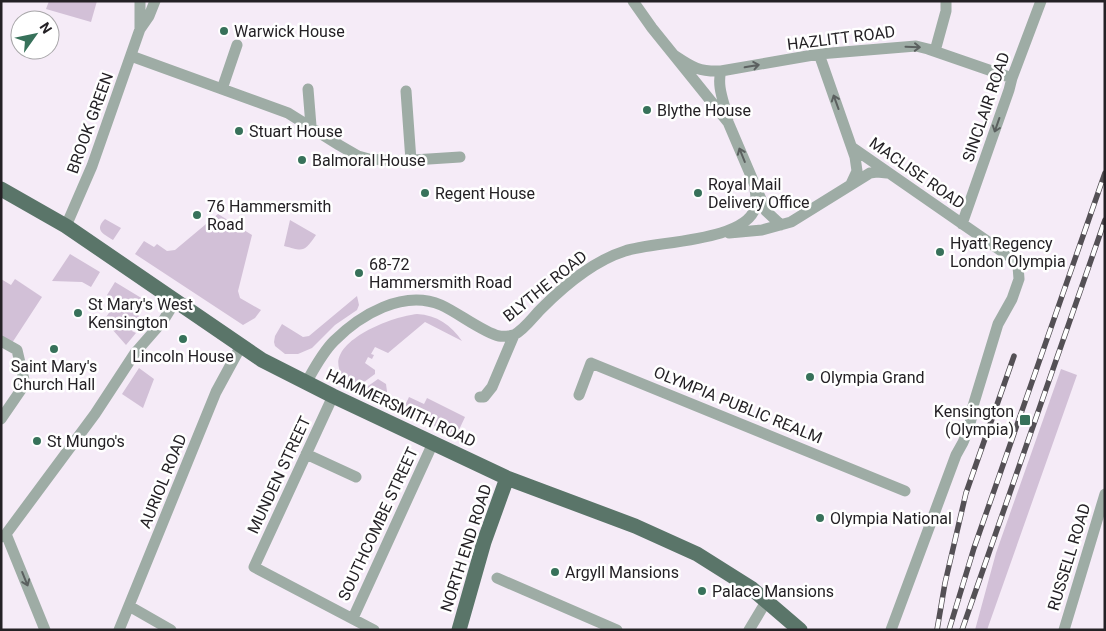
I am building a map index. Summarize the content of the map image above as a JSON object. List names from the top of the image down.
{
  "streets": {
    "main road": ["HAMMERSMITH ROAD", "NORTH END ROAD"],
    "street": [
      "HAZLITT ROAD",
      "SINCLAIR ROAD",
      "BROOK GREEN",
      "MACLISE ROAD",
      "BLYTHE ROAD",
      "OLYMPIA PUBLIC REALM",
      "MUNDEN STREET",
      "AURIOL ROAD",
      "SOUTHCOMBE STREET",
      "RUSSELL ROAD"
    ]
  },
  "crossings": [
    ["HAZLITT ROAD", "SINCLAIR ROAD"],
    ["HAZLITT ROAD", "MACLISE ROAD"],
    ["HAZLITT ROAD", "BLYTHE ROAD"],
    ["SINCLAIR ROAD", "MACLISE ROAD"],
    ["BROOK GREEN", "HAMMERSMITH ROAD"],
    ["BLYTHE ROAD", "HAMMERSMITH ROAD"],
    ["HAMMERSMITH ROAD", "MUNDEN STREET"],
    ["HAMMERSMITH ROAD", "AURIOL ROAD"],
    ["HAMMERSMITH ROAD", "SOUTHCOMBE STREET"],
    ["HAMMERSMITH ROAD", "NORTH END ROAD"],
    ["MUNDEN STREET", "SOUTHCOMBE STREET"]
  ],
  "one_way": ["HAZLITT ROAD", "SINCLAIR ROAD"],
  "places": {
    "other": [
      "Warwick House",
      "Blythe House",
      "Stuart House",
      "Balmoral House",
      "Regent House",
      "Royal Mail Delivery Office",
      "76 Hammersmith Road",
      "Hyatt Regency London Olympia",
      "68-72 Hammersmith Road",
      "St Mary's West Kensington",
      "Lincoln House",
      "Saint Mary's Church Hall",
      "Olympia Grand",
      "St Mungo's",
      "Olympia National",
      "Argyll Mansions",
      "Palace Mansions"
    ],
    "transit": ["Kensington (Olympia)"]
  },
  "north": "top right"
}
